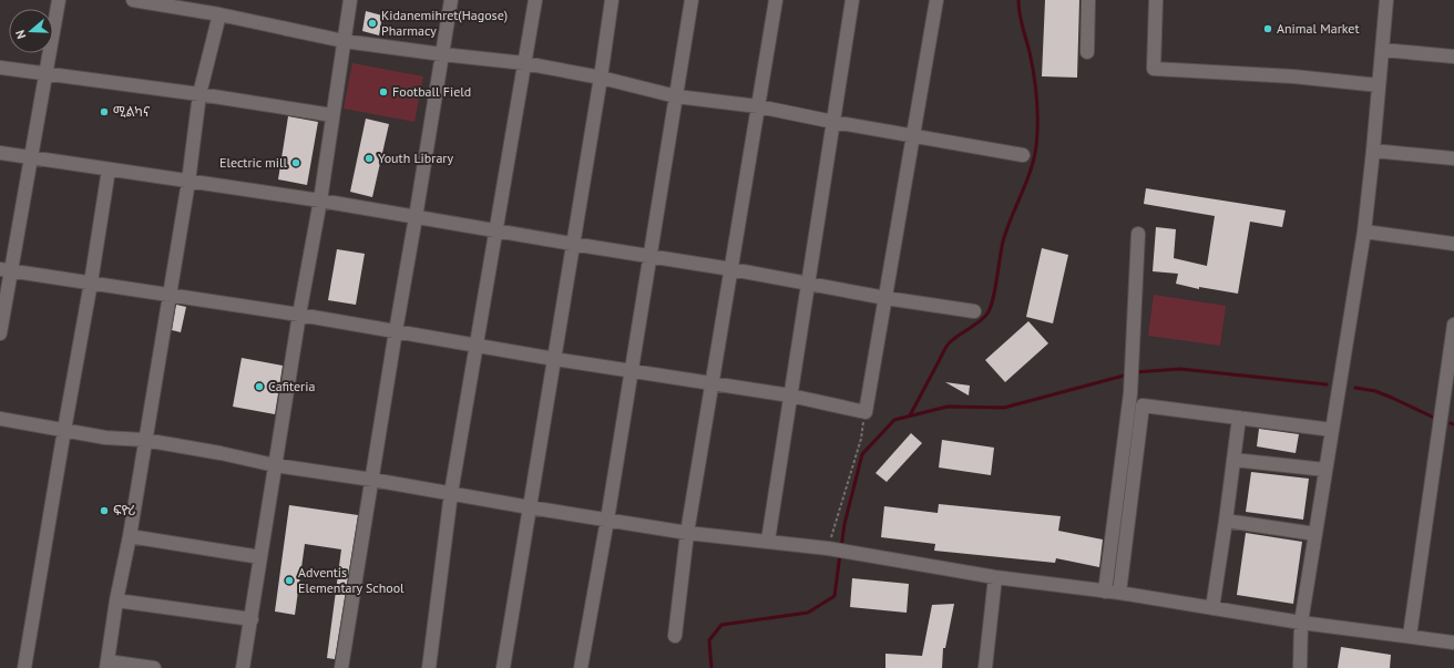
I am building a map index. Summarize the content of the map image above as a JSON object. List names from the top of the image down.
{
  "places": [
    "Kidanemihret(Hagose) Pharmacy",
    "Animal Market",
    "Football Field",
    "ሚልካና",
    "Youth Library",
    "Electric mill",
    "Cafiteria",
    "ፍዮሪ",
    "Adventis Elementary School"
  ],
  "north": "left"
}
